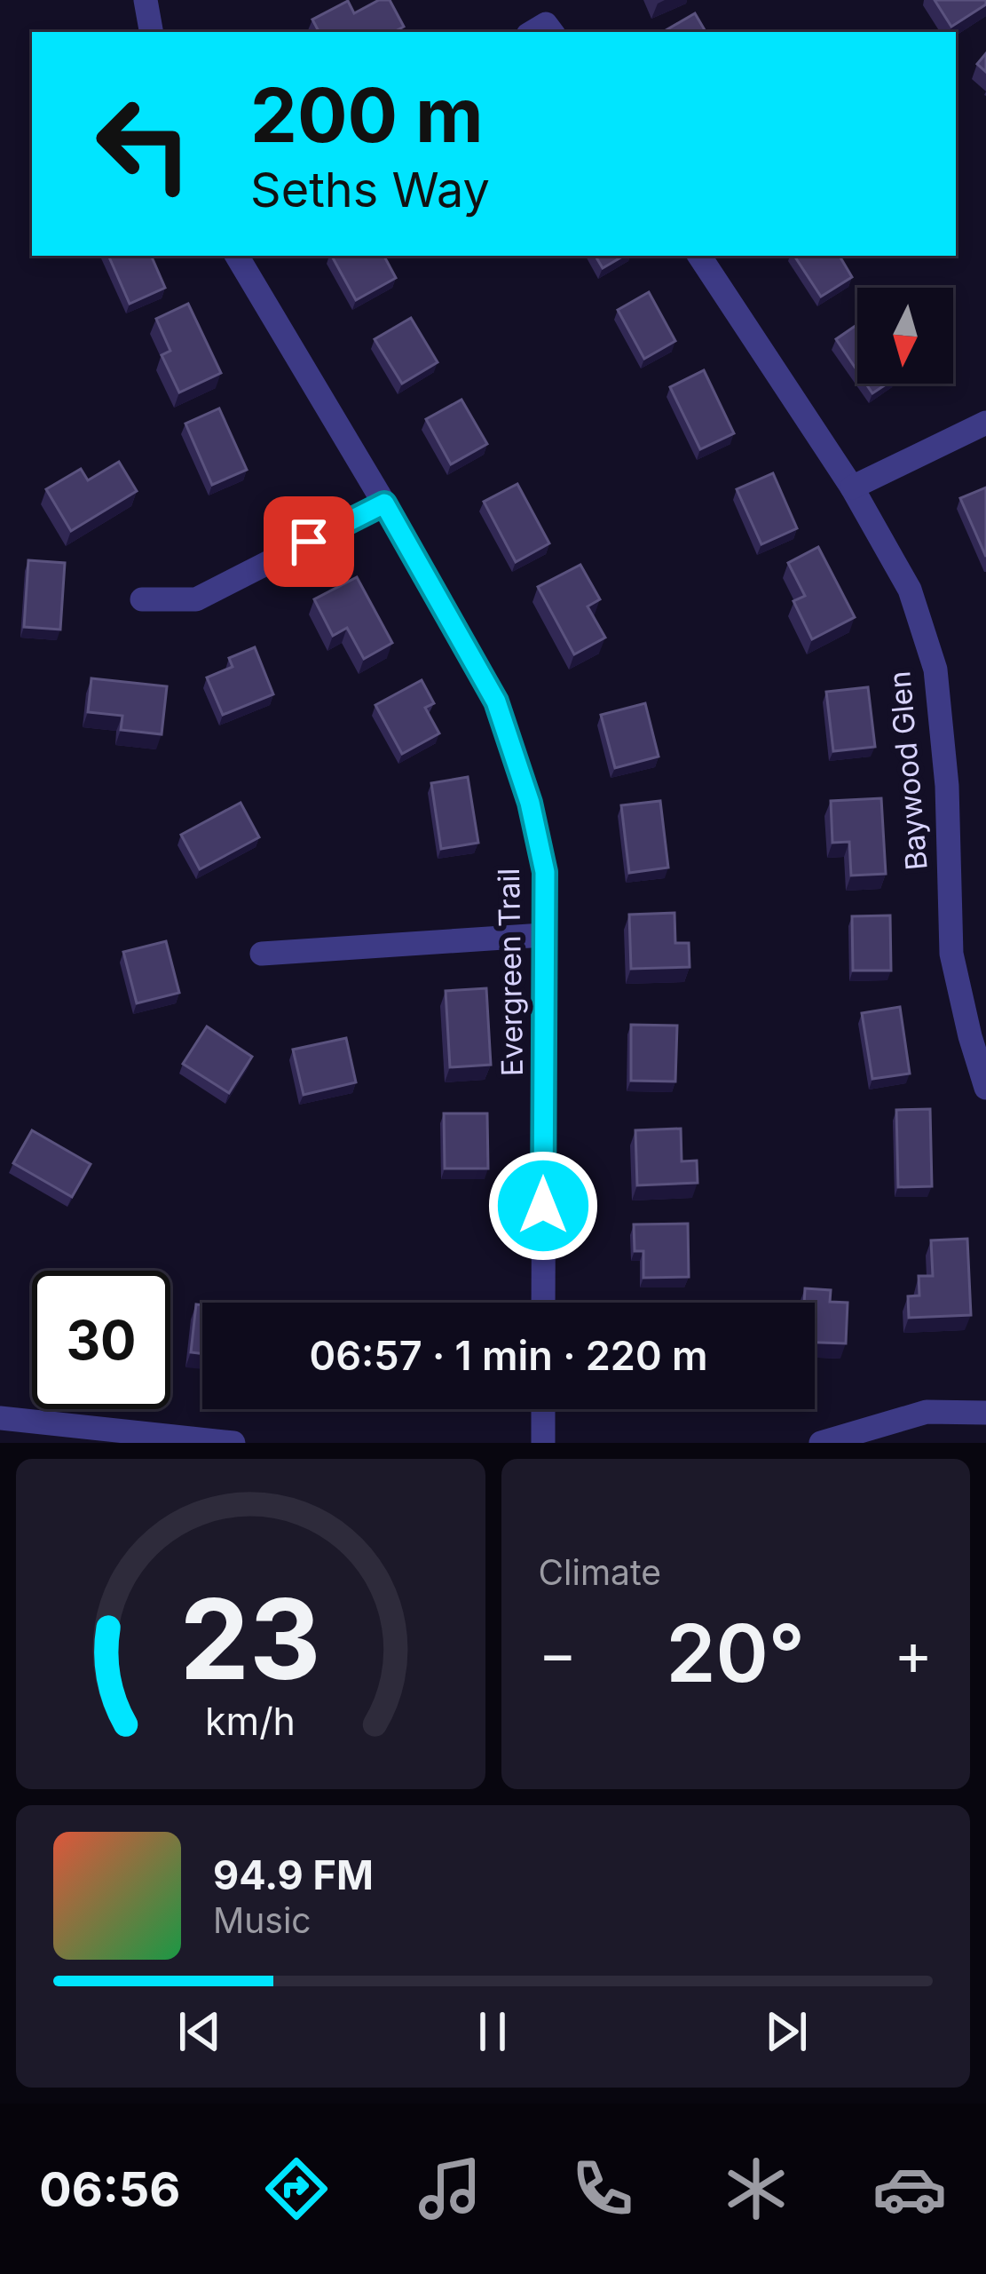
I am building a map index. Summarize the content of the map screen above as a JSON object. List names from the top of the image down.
{
  "streets": {
    "street": ["Baywood Glen", "Evergreen Trail"]
  },
  "north": "bottom",
  "page": {
    "turn": ["200 m", "Seths Way"],
    "limit": "30",
    "trip": "06:57 · 1 min · 220 m",
    "tile": "Climate",
    "heat": ["−", "20°", "+"],
    "song": ["94.9 FM", "Music"],
    "tabs": "06:56",
    "gauge": ["23", "km/h"]
  }
}
